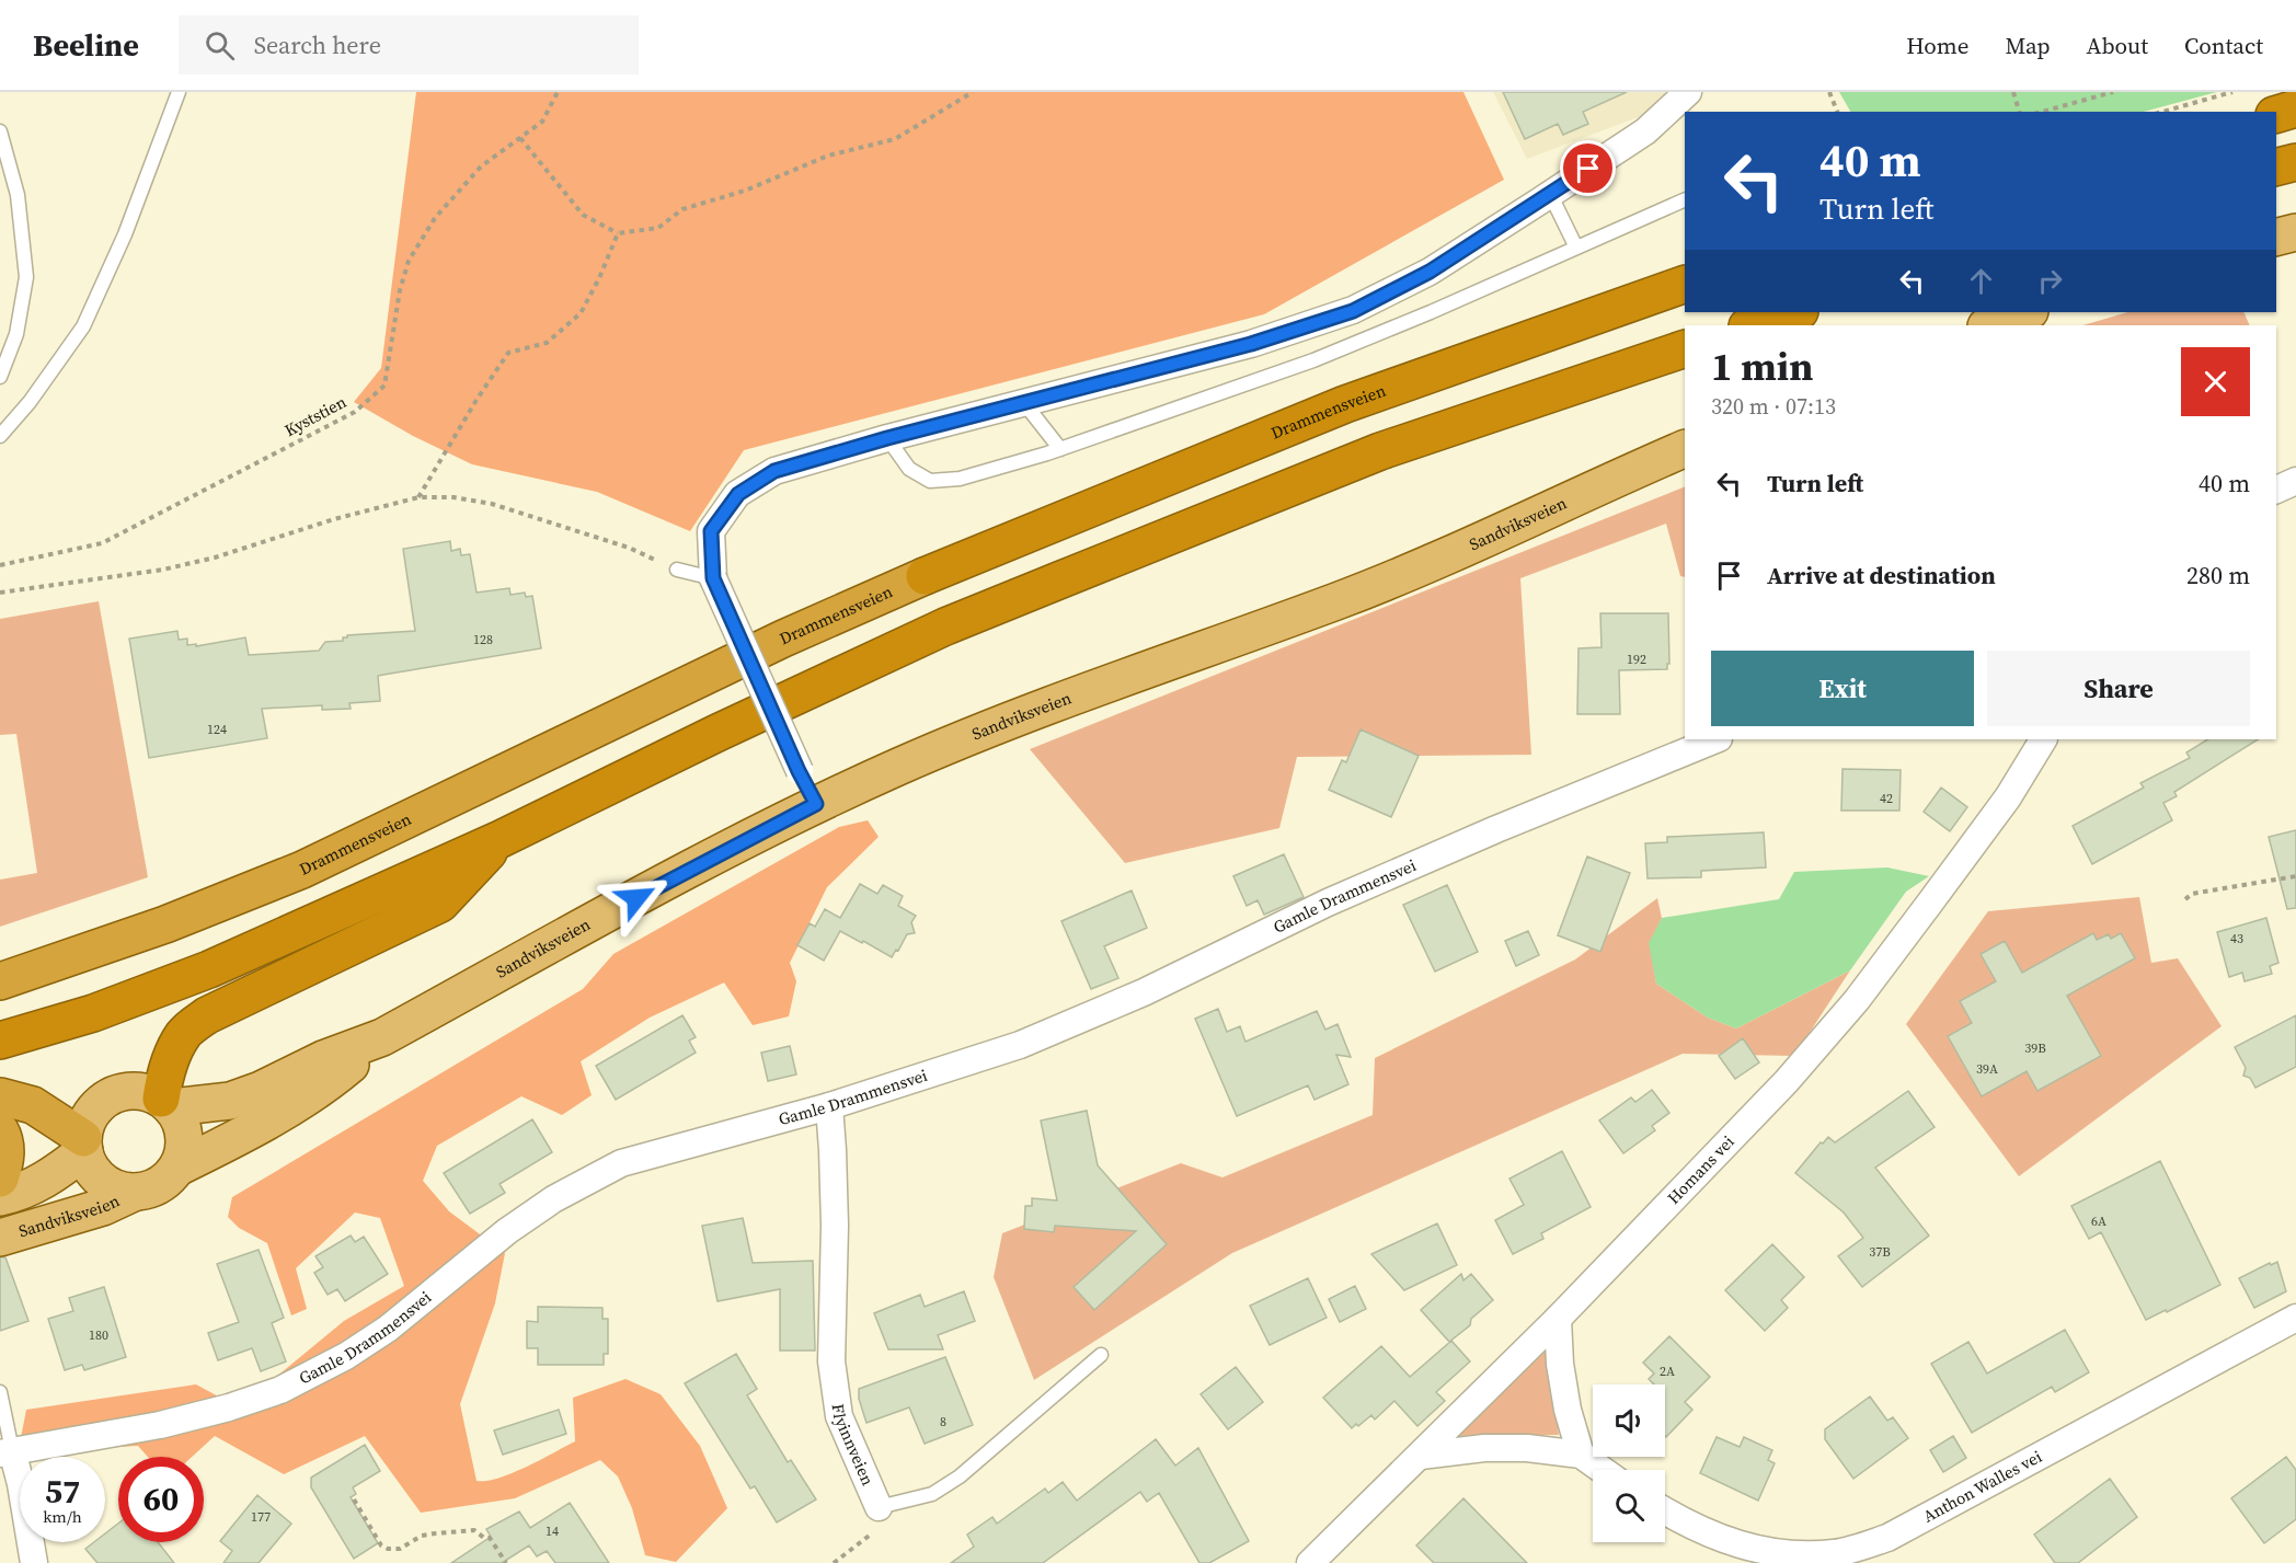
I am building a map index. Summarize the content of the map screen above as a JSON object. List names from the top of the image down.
{
  "streets": {
    "highway": ["Drammensveien"],
    "main road": ["Sandviksveien"],
    "street": [
      "Gamle Drammensvei",
      "Homans vei",
      "Flyinnveien",
      "Anthon Walles vei"
    ],
    "path": ["Kyststien"]
  },
  "crossings": [
    ["Gamle Drammensvei", "Flyinnveien"]
  ],
  "house_numbers": [
    "128",
    "192",
    "124",
    "42",
    "43",
    "39B",
    "39A",
    "6A",
    "37B",
    "180",
    "2A",
    "8",
    "177",
    "14"
  ],
  "page": {
    "header": "Beeline",
    "search": "Search here",
    "nav": [
      "Home",
      "Map",
      "About",
      "Contact"
    ],
    "turn": ["40 m", "Turn left"],
    "heading": ["1 min", "320 m · 07:13"],
    "list": [
      {
        "name": "Turn left",
        "value": "40 m"
      },
      {
        "name": "Arrive at destination",
        "value": "280 m"
      }
    ],
    "buttons": ["Exit", "Share"],
    "speed": "57 km/h",
    "limit": "60"
  }
}
